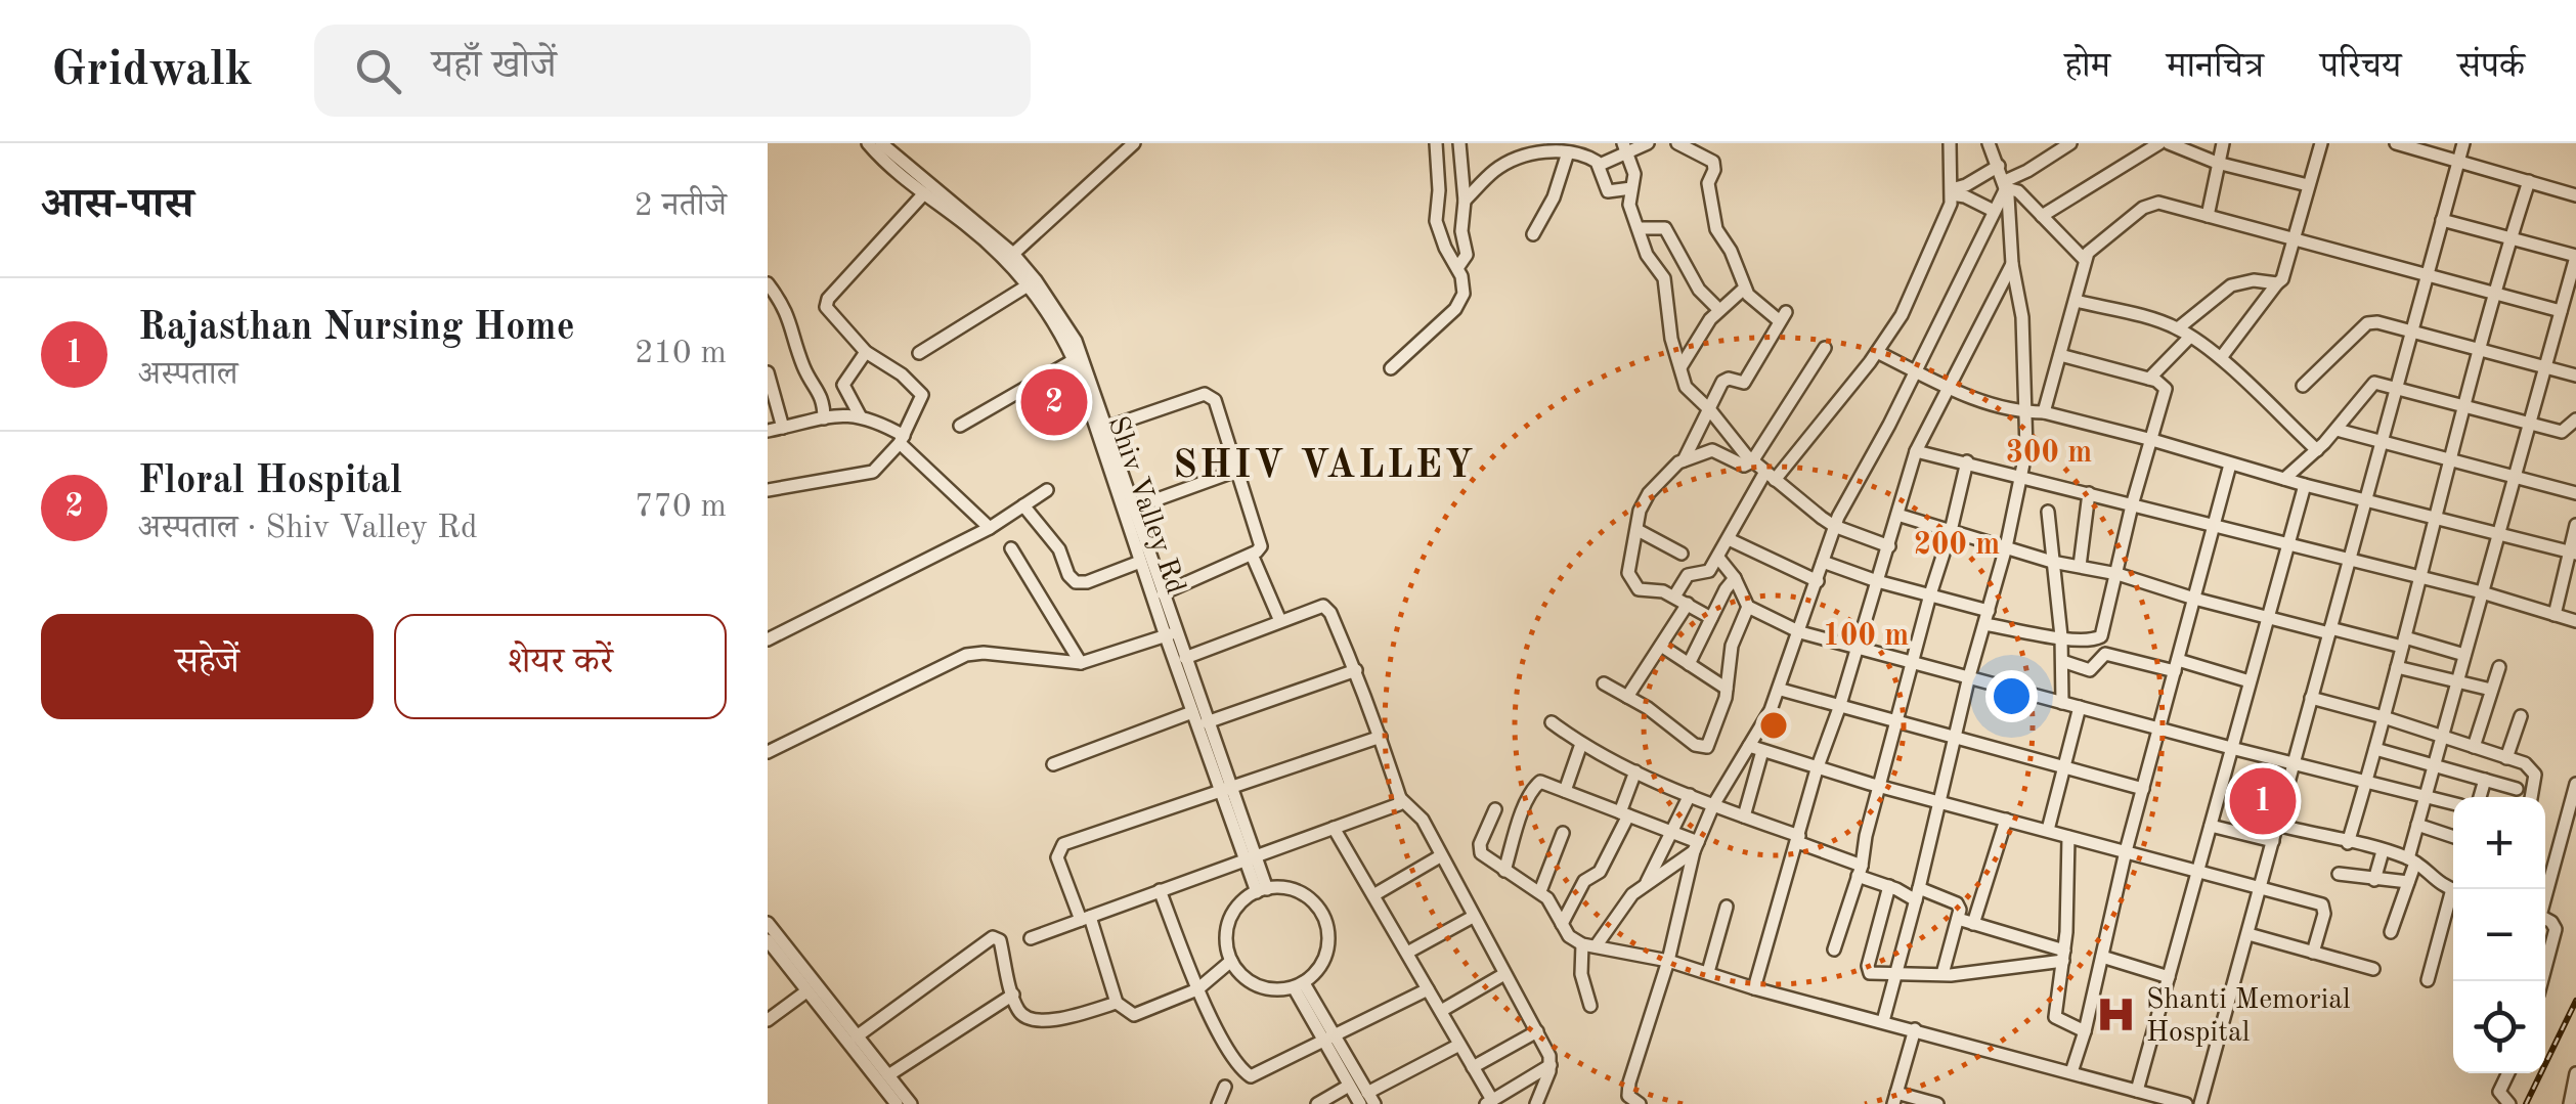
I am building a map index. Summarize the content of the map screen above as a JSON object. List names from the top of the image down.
{
  "streets": {
    "street": ["Shiv Valley Rd"]
  },
  "districts": ["SHIV VALLEY"],
  "places": {
    "hospital": ["Shanti Memorial Hospital"]
  },
  "page": {
    "header": "Gridwalk",
    "search": "यहाँ खोजें",
    "nav": [
      "होम",
      "मानचित्र",
      "परिचय",
      "संपर्क"
    ],
    "heading": ["आस-पास", "2 नतीजे"],
    "list": [
      {
        "mark": "1",
        "name": "Rajasthan Nursing Home",
        "note": "अस्पताल",
        "value": "210 m"
      },
      {
        "mark": "2",
        "name": "Floral Hospital",
        "note": "अस्पताल · Shiv Valley Rd",
        "value": "770 m"
      }
    ],
    "pins": ["2", "1"],
    "buttons": ["सहेजें", "शेयर करें"],
    "map_buttons": ["+", "−"]
  },
  "rings": ["300 m", "200 m", "100 m"]
}
